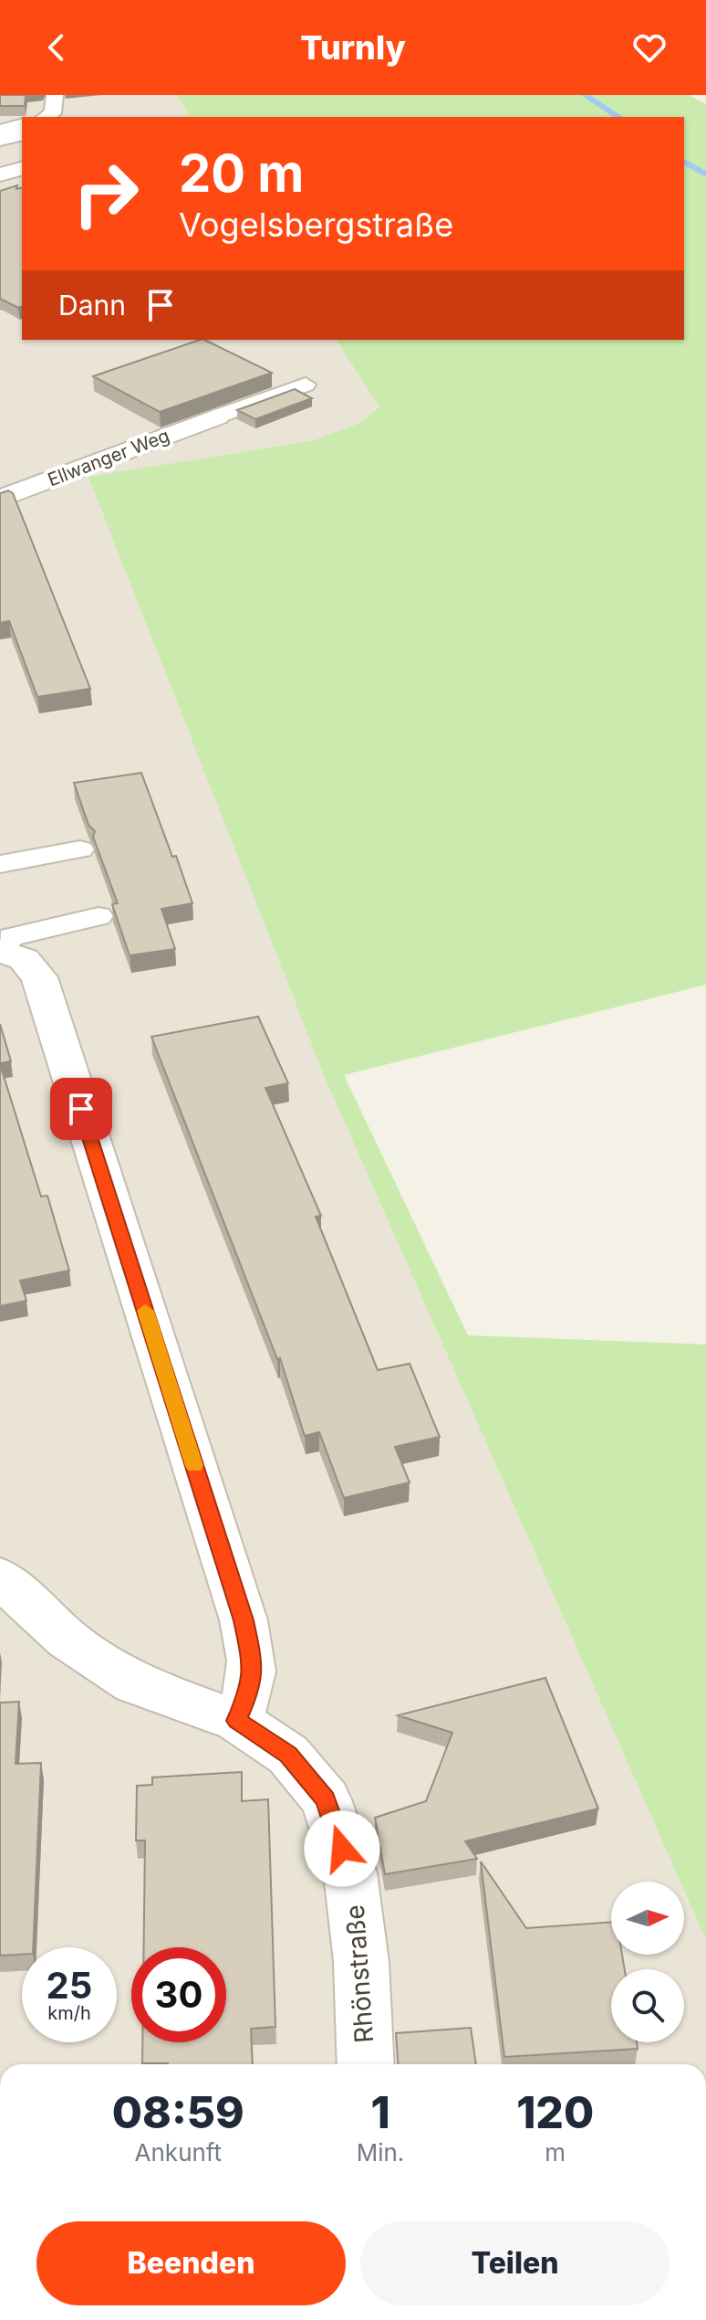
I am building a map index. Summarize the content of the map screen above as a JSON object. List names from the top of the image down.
{
  "streets": {
    "street": ["Ellwanger Weg", "Rhönstraße"]
  },
  "north": "right",
  "page": {
    "header": "Turnly",
    "turn": ["20 m", "Vogelsbergstraße"],
    "then": "Dann",
    "speed": "25 km/h",
    "limit": "30",
    "eta": [
      "08:59",
      "Ankunft",
      "1",
      "Min.",
      "120",
      "m"
    ],
    "buttons": ["Beenden", "Teilen"]
  }
}
